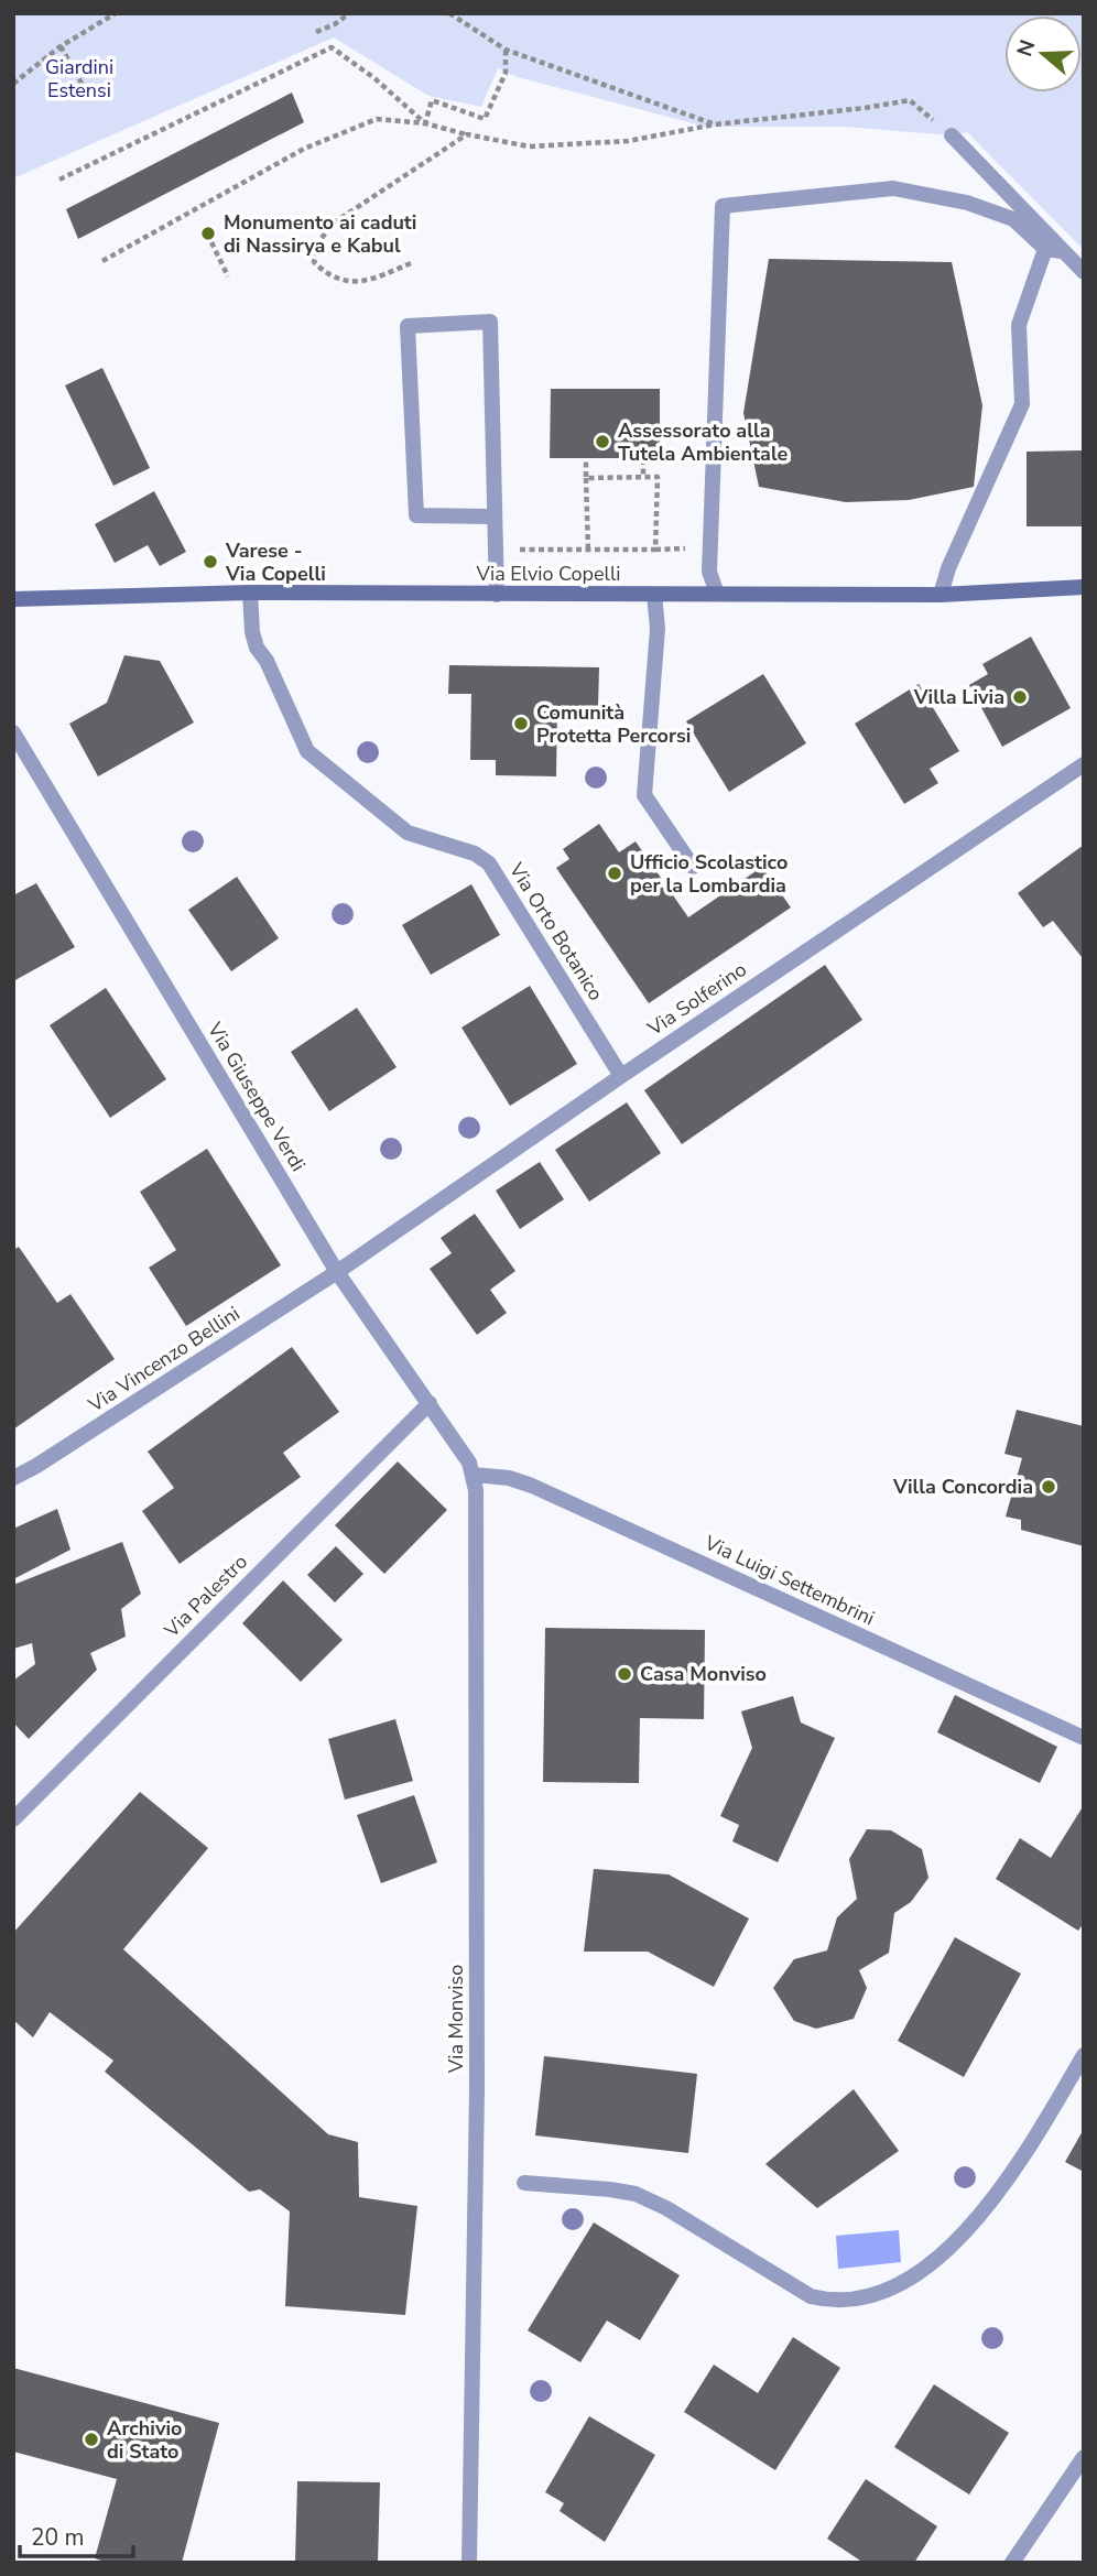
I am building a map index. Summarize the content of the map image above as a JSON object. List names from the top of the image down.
{
  "streets": {
    "main road": ["Via Elvio Copelli"],
    "street": [
      "Via Orto Botanico",
      "Via Solferino",
      "Via Giuseppe Verdi",
      "Via Vincenzo Bellini",
      "Via Luigi Settembrini",
      "Via Palestro",
      "Via Monviso"
    ]
  },
  "crossings": [
    ["Via Elvio Copelli", "Via Orto Botanico"],
    ["Via Orto Botanico", "Via Solferino"],
    ["Via Solferino", "Via Giuseppe Verdi"],
    ["Via Solferino", "Via Vincenzo Bellini"],
    ["Via Giuseppe Verdi", "Via Vincenzo Bellini"],
    ["Via Giuseppe Verdi", "Via Luigi Settembrini"],
    ["Via Giuseppe Verdi", "Via Palestro"],
    ["Via Giuseppe Verdi", "Via Monviso"],
    ["Via Luigi Settembrini", "Via Monviso"]
  ],
  "parks": ["Giardini Estensi"],
  "places": [
    "Monumento ai caduti di Nassirya e Kabul",
    "Assessorato alla Tutela Ambientale",
    "Varese - Via Copelli",
    "Villa Livia",
    "Comunità Protetta Percorsi",
    "Ufficio Scolastico per la Lombardia",
    "Villa Concordia",
    "Casa Monviso",
    "Archivio di Stato"
  ],
  "scale_bar": "20 m",
  "north": "left"
}
